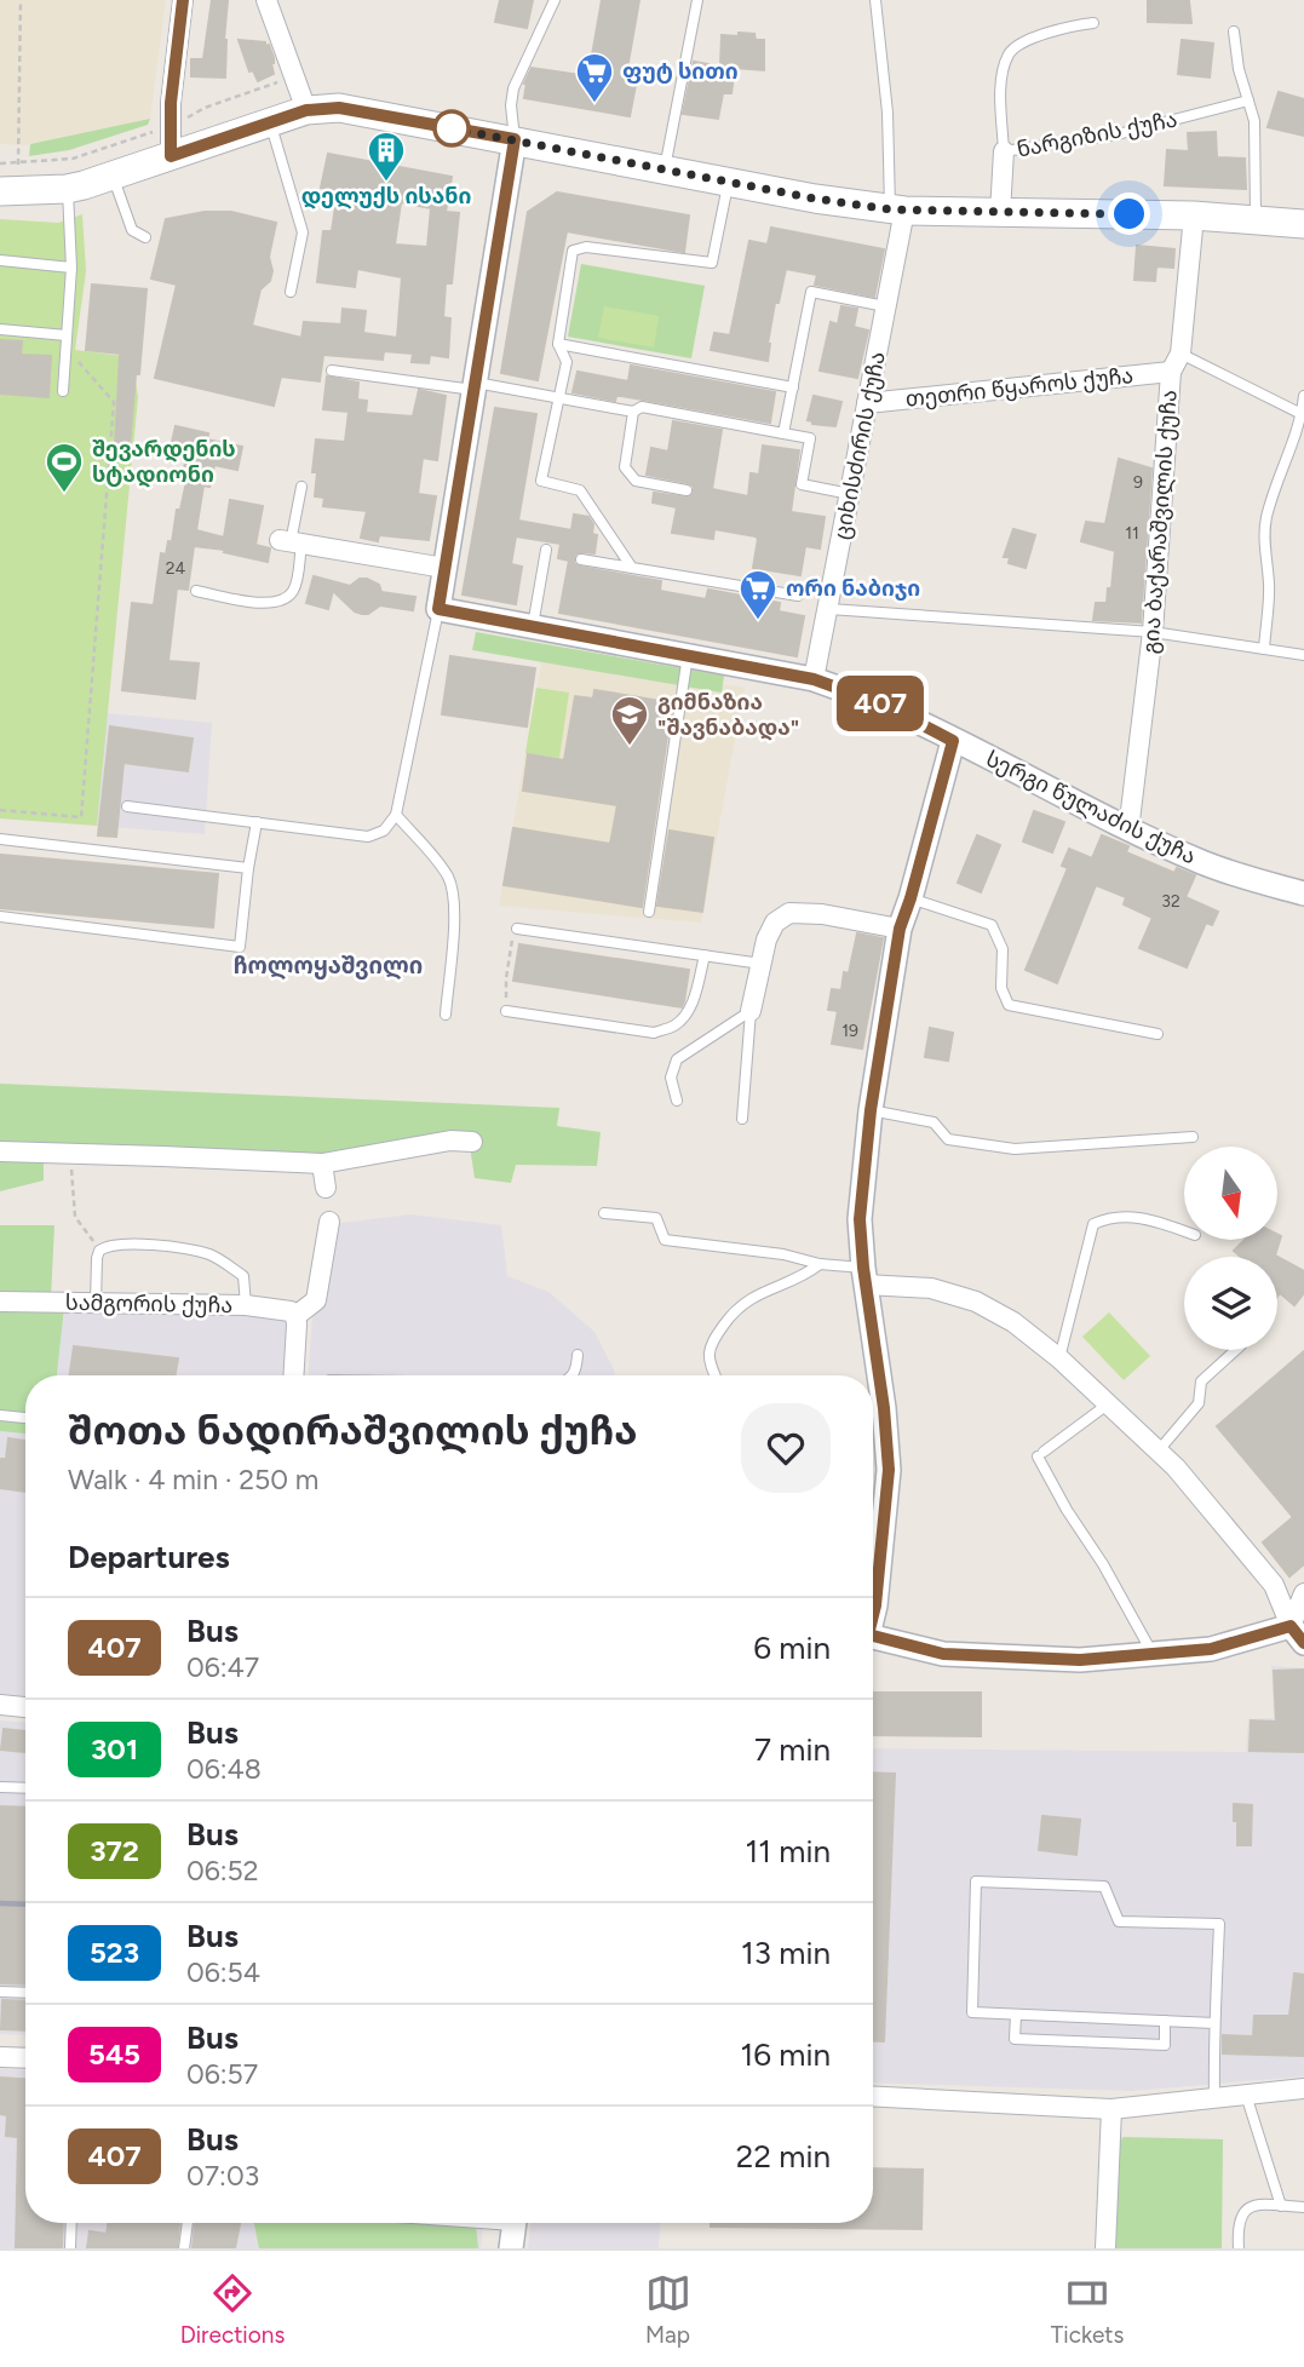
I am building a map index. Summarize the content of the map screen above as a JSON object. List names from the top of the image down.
{
  "streets": {
    "street": [
      "ნარგიზის ქუჩა",
      "თეთრი წყაროს ქუჩა",
      "ციხისძირის ქუჩა",
      "გია ბაქარაშვილის ქუჩა",
      "სერგი წულაძის ქუჩა",
      "სამგორის ქუჩა"
    ]
  },
  "crossings": [
    ["თეთრი წყაროს ქუჩა", "ციხისძირის ქუჩა"],
    ["თეთრი წყაროს ქუჩა", "გია ბაქარაშვილის ქუჩა"],
    ["ციხისძირის ქუჩა", "სერგი წულაძის ქუჩა"],
    ["გია ბაქარაშვილის ქუჩა", "სერგი წულაძის ქუჩა"]
  ],
  "districts": ["ჩოლოყაშვილი"],
  "places": {
    "supermarket": ["ფუტ სითი", "ორი ნაბიჯი"],
    "building": ["დელუქს ისანი"],
    "sports": ["შევარდენის სტადიონი"],
    "school or university": ["გიმნაზია \"შავნაბადა\""]
  },
  "lines": ["bus line 407"],
  "house_numbers": [
    "9",
    "11",
    "24",
    "32",
    "19"
  ],
  "north": "bottom",
  "page": {
    "on_map": "407",
    "heading": [
      ["შოთა ნადირაშვილის ქუჩა", "Walk · 4 min · 250 m"],
      "Departures"
    ],
    "list": [
      {
        "mark": "407",
        "name": "Bus",
        "note": "06:47",
        "value": "6 min"
      },
      {
        "mark": "301",
        "name": "Bus",
        "note": "06:48",
        "value": "7 min"
      },
      {
        "mark": "372",
        "name": "Bus",
        "note": "06:52",
        "value": "11 min"
      },
      {
        "mark": "523",
        "name": "Bus",
        "note": "06:54",
        "value": "13 min"
      },
      {
        "mark": "545",
        "name": "Bus",
        "note": "06:57",
        "value": "16 min"
      },
      {
        "mark": "407",
        "name": "Bus",
        "note": "07:03",
        "value": "22 min"
      }
    ],
    "tabs": ["Directions", "Map", "Tickets"]
  }
}
